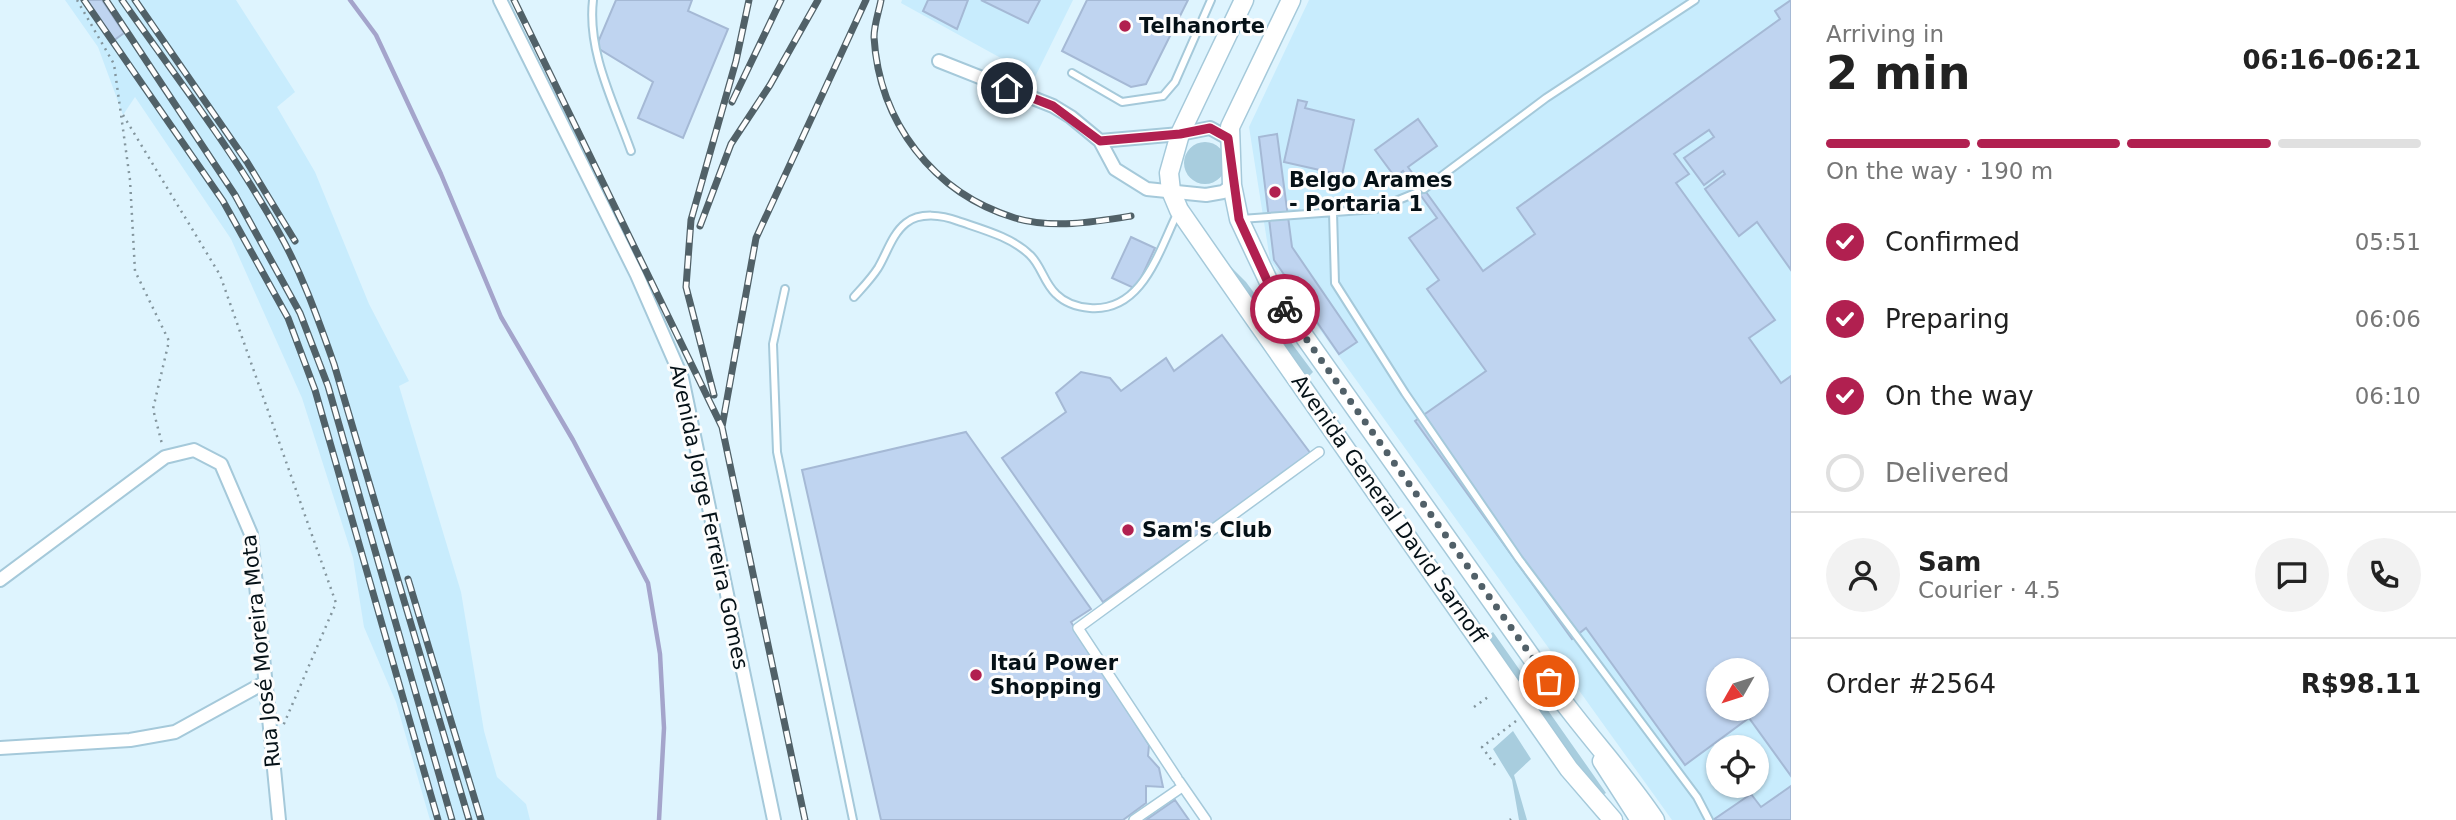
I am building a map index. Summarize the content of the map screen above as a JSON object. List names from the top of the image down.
{
  "streets": {
    "main road": ["Avenida General David Sarnoff"],
    "street": ["Avenida Jorge Ferreira Gomes", "Rua José Moreira Mota"]
  },
  "places": [
    "Telhanorte",
    "Belgo Arames - Portaria 1",
    "Sam's Club",
    "Itaú Power Shopping"
  ],
  "north": "bottom left",
  "page": {
    "heading": ["2 min", "Arriving in", "06:16–06:21"],
    "panel": [
      "Sam",
      "Courier · 4.5",
      "Order #2564",
      "R$98.11"
    ],
    "bar": "On the way · 190 m",
    "list": [
      ["Confirmed", "05:51"],
      ["Preparing", "06:06"],
      ["On the way", "06:10"],
      "Delivered"
    ]
  }
}
